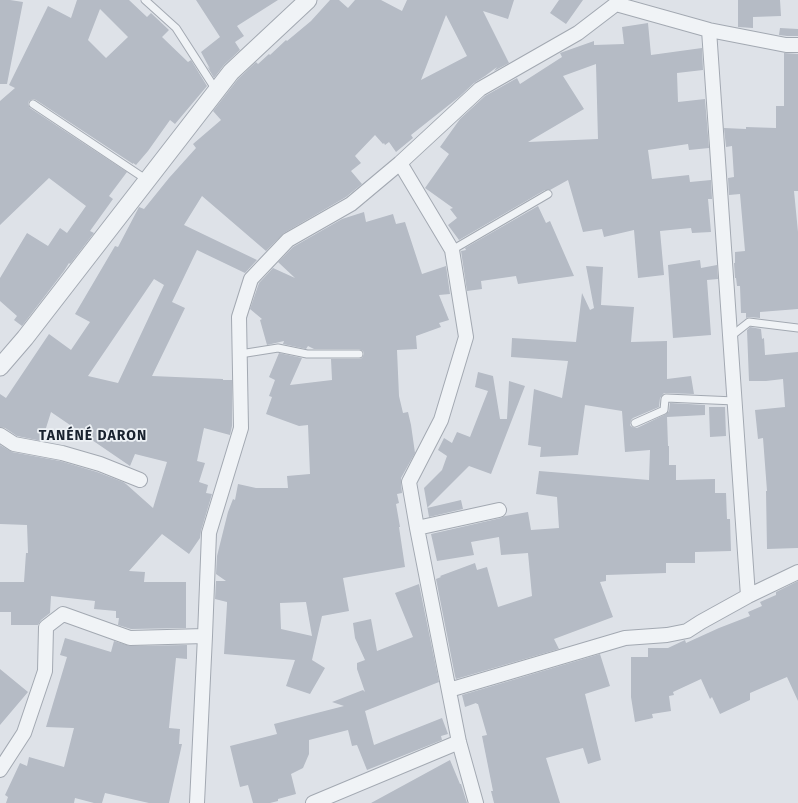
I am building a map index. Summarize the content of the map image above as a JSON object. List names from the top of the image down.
{
  "districts": ["TANÉNÉ DARON"]
}
